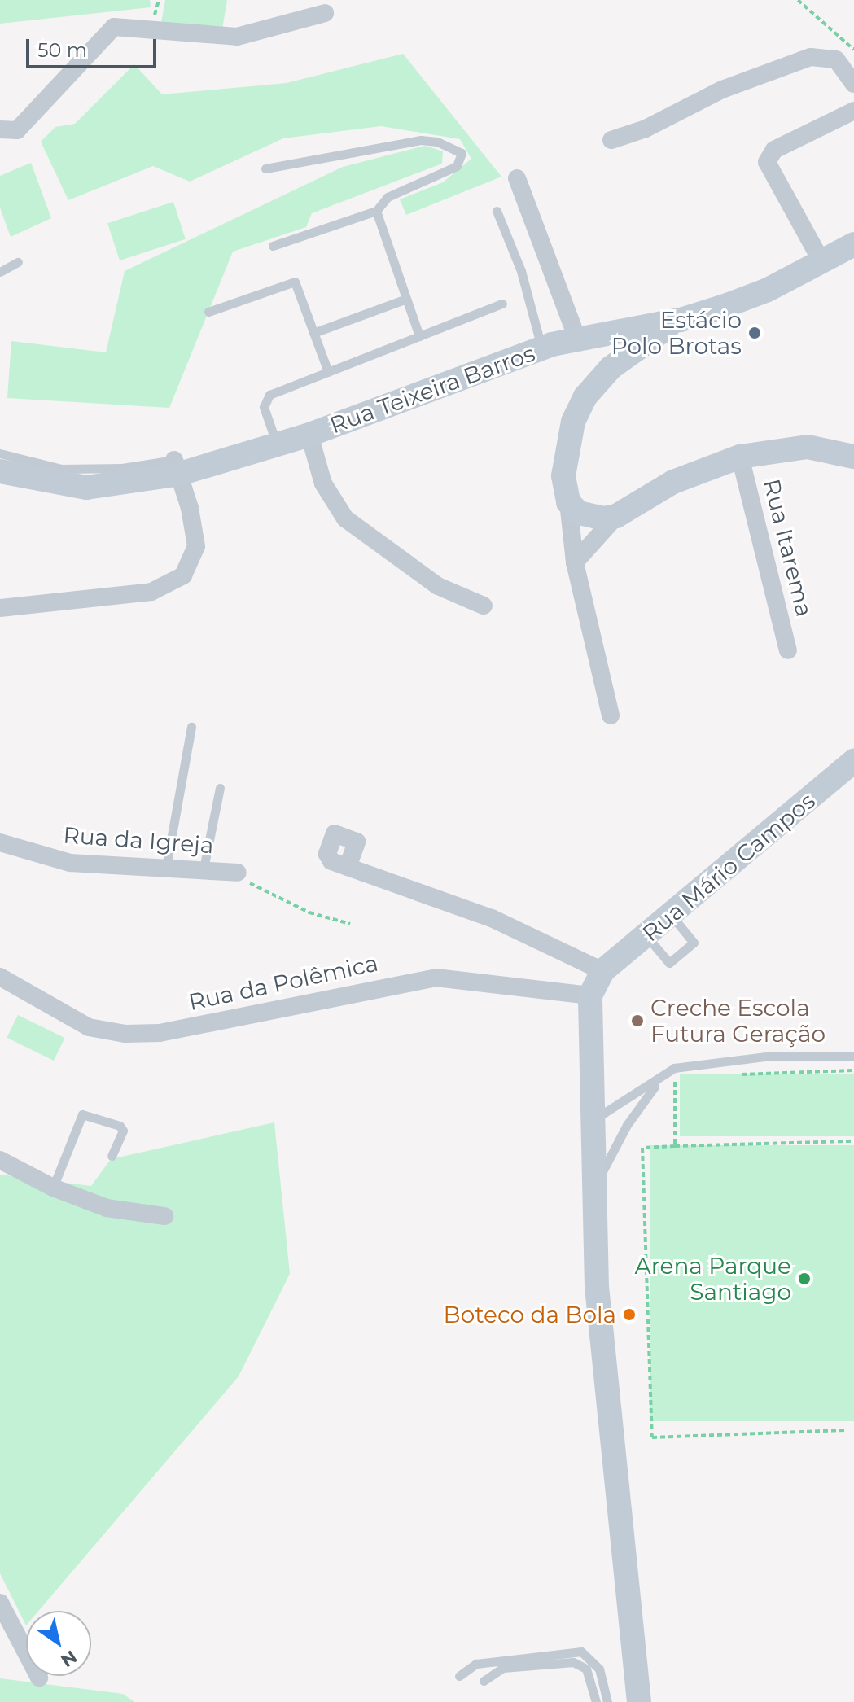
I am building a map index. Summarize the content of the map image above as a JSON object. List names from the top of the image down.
{
  "streets": {
    "main road": ["Rua Teixeira Barros", "Rua Mário Campos"],
    "street": ["Rua Itarema", "Rua da Igreja", "Rua da Polêmica"]
  },
  "places": [
    "Estácio Polo Brotas",
    "Creche Escola Futura Geração",
    "Arena Parque Santiago",
    "Boteco da Bola"
  ],
  "scale_bar": "50 m",
  "north": "bottom right"
}
